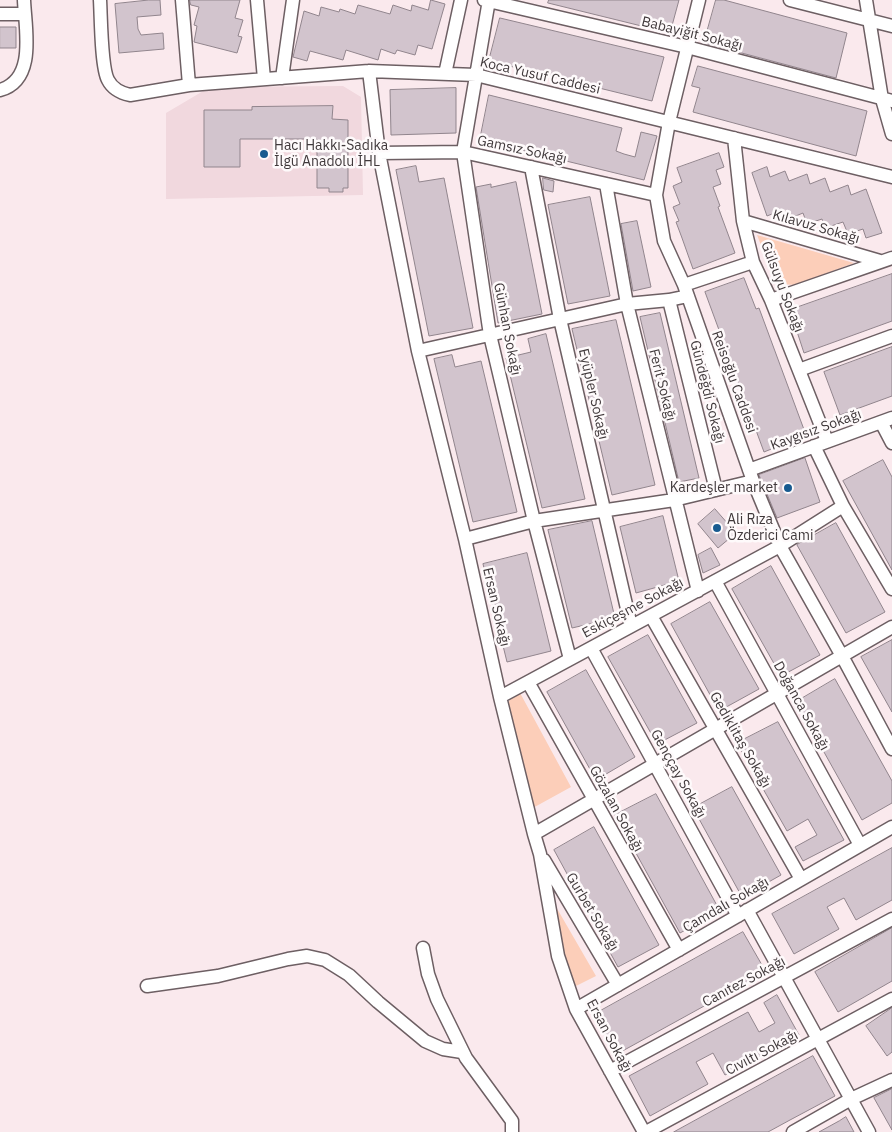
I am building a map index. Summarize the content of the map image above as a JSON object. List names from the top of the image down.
{
  "streets": {
    "street": [
      "Babayiğit Sokağı",
      "Koca Yusuf Caddesi",
      "Gamsız Sokağı",
      "Kılavuz Sokağı",
      "Gülsuyu Sokağı",
      "Günhan Sokağı",
      "Reisoğlu Caddesi",
      "Ferit Sokağı",
      "Gündeğdi Sokağı",
      "Eyüpler Sokağı",
      "Kaygısız Sokağı",
      "Ersan Sokağı",
      "Eskiçeşme Sokağı",
      "Doğanca Sokağı",
      "Gediklitaş Sokağı",
      "Genççay Sokağı",
      "Gözalan Sokağı",
      "Çamdalı Sokağı",
      "Gurbet Sokağı",
      "Canıtez Sokağı",
      "Cıvıltı Sokağı"
    ]
  },
  "crossings": [
    ["Babayiğit Sokağı", "Günhan Sokağı"],
    ["Babayiğit Sokağı", "Reisoğlu Caddesi"],
    ["Koca Yusuf Caddesi", "Gülsuyu Sokağı"],
    ["Koca Yusuf Caddesi", "Günhan Sokağı"],
    ["Koca Yusuf Caddesi", "Reisoğlu Caddesi"],
    ["Koca Yusuf Caddesi", "Ersan Sokağı"],
    ["Gamsız Sokağı", "Günhan Sokağı"],
    ["Gamsız Sokağı", "Reisoğlu Caddesi"],
    ["Gamsız Sokağı", "Ferit Sokağı"],
    ["Gamsız Sokağı", "Eyüpler Sokağı"],
    ["Gamsız Sokağı", "Ersan Sokağı"],
    ["Kılavuz Sokağı", "Gülsuyu Sokağı"],
    ["Gülsuyu Sokağı", "Kaygısız Sokağı"],
    ["Günhan Sokağı", "Kaygısız Sokağı"],
    ["Günhan Sokağı", "Eskiçeşme Sokağı"],
    ["Reisoğlu Caddesi", "Kaygısız Sokağı"],
    ["Reisoğlu Caddesi", "Eskiçeşme Sokağı"],
    ["Ferit Sokağı", "Kaygısız Sokağı"],
    ["Ferit Sokağı", "Eskiçeşme Sokağı"],
    ["Gündeğdi Sokağı", "Kaygısız Sokağı"],
    ["Eyüpler Sokağı", "Kaygısız Sokağı"],
    ["Eyüpler Sokağı", "Eskiçeşme Sokağı"],
    ["Kaygısız Sokağı", "Ersan Sokağı"],
    ["Ersan Sokağı", "Eskiçeşme Sokağı"],
    ["Ersan Sokağı", "Çamdalı Sokağı"],
    ["Ersan Sokağı", "Gurbet Sokağı"],
    ["Ersan Sokağı", "Canıtez Sokağı"],
    ["Ersan Sokağı", "Cıvıltı Sokağı"],
    ["Eskiçeşme Sokağı", "Doğanca Sokağı"],
    ["Eskiçeşme Sokağı", "Gediklitaş Sokağı"],
    ["Eskiçeşme Sokağı", "Genççay Sokağı"],
    ["Eskiçeşme Sokağı", "Gözalan Sokağı"],
    ["Doğanca Sokağı", "Çamdalı Sokağı"],
    ["Gediklitaş Sokağı", "Çamdalı Sokağı"],
    ["Genççay Sokağı", "Çamdalı Sokağı"],
    ["Genççay Sokağı", "Canıtez Sokağı"],
    ["Genççay Sokağı", "Cıvıltı Sokağı"],
    ["Gözalan Sokağı", "Çamdalı Sokağı"],
    ["Çamdalı Sokağı", "Gurbet Sokağı"]
  ],
  "places": ["Hacı Hakkı-Sadıka İlgü Anadolu İHL", "Kardeşler market", "Ali Rıza Özderici Cami"]
}
